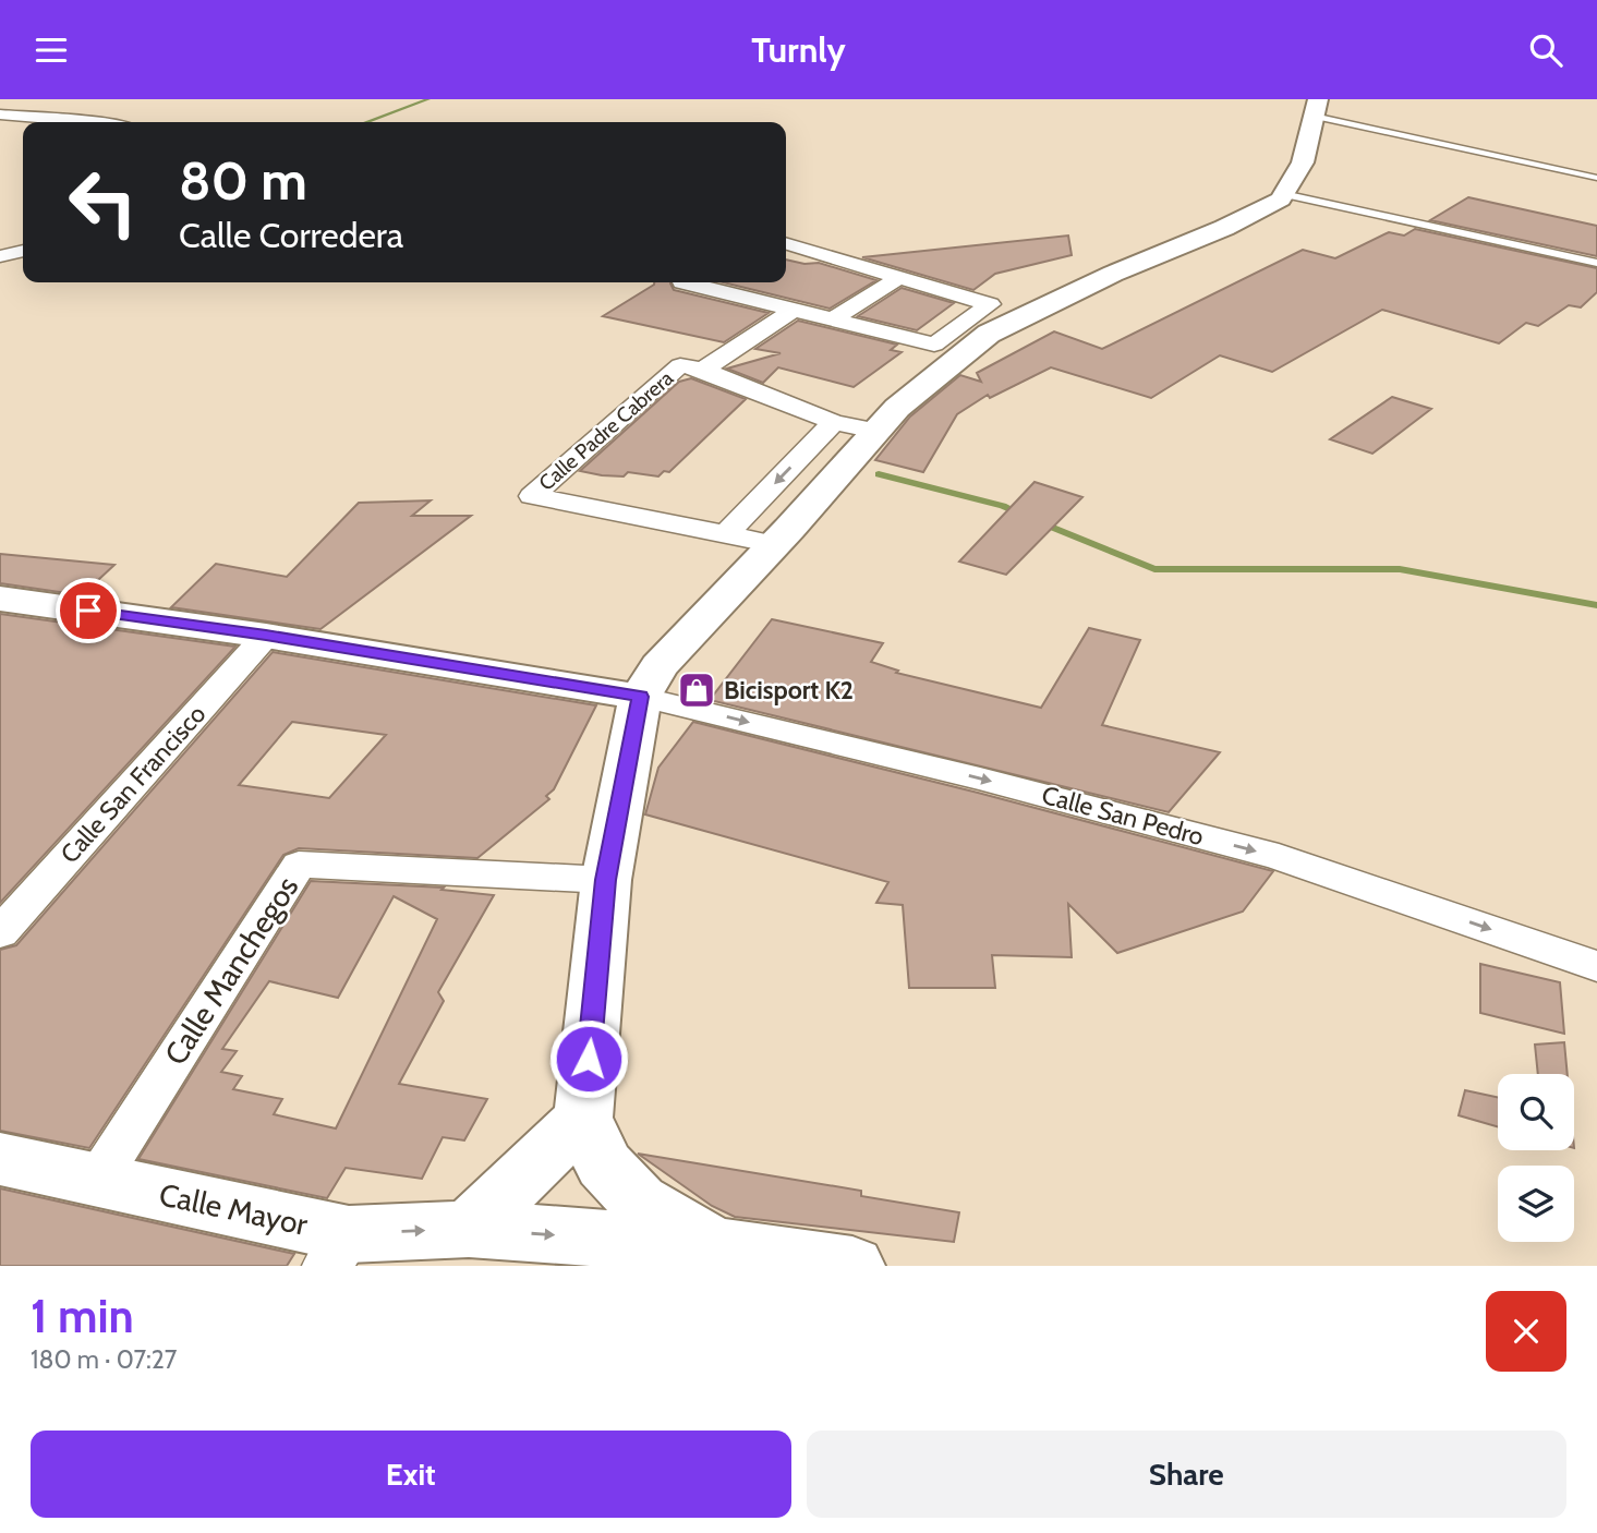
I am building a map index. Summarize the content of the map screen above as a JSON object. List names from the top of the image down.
{
  "streets": {
    "main road": ["Calle Mayor"],
    "street": [
      "Calle Padre Cabrera",
      "Calle San Francisco",
      "Calle San Pedro",
      "Calle Manchegos"
    ]
  },
  "crossings": [
    ["Calle Manchegos", "Calle Mayor"]
  ],
  "one_way": ["Calle San Pedro", "Calle Mayor"],
  "places": {
    "shop": ["Bicisport K2"]
  },
  "page": {
    "header": "Turnly",
    "turn": ["80 m", "Calle Corredera"],
    "heading": ["1 min", "180 m · 07:27"],
    "buttons": ["Exit", "Share"]
  }
}
